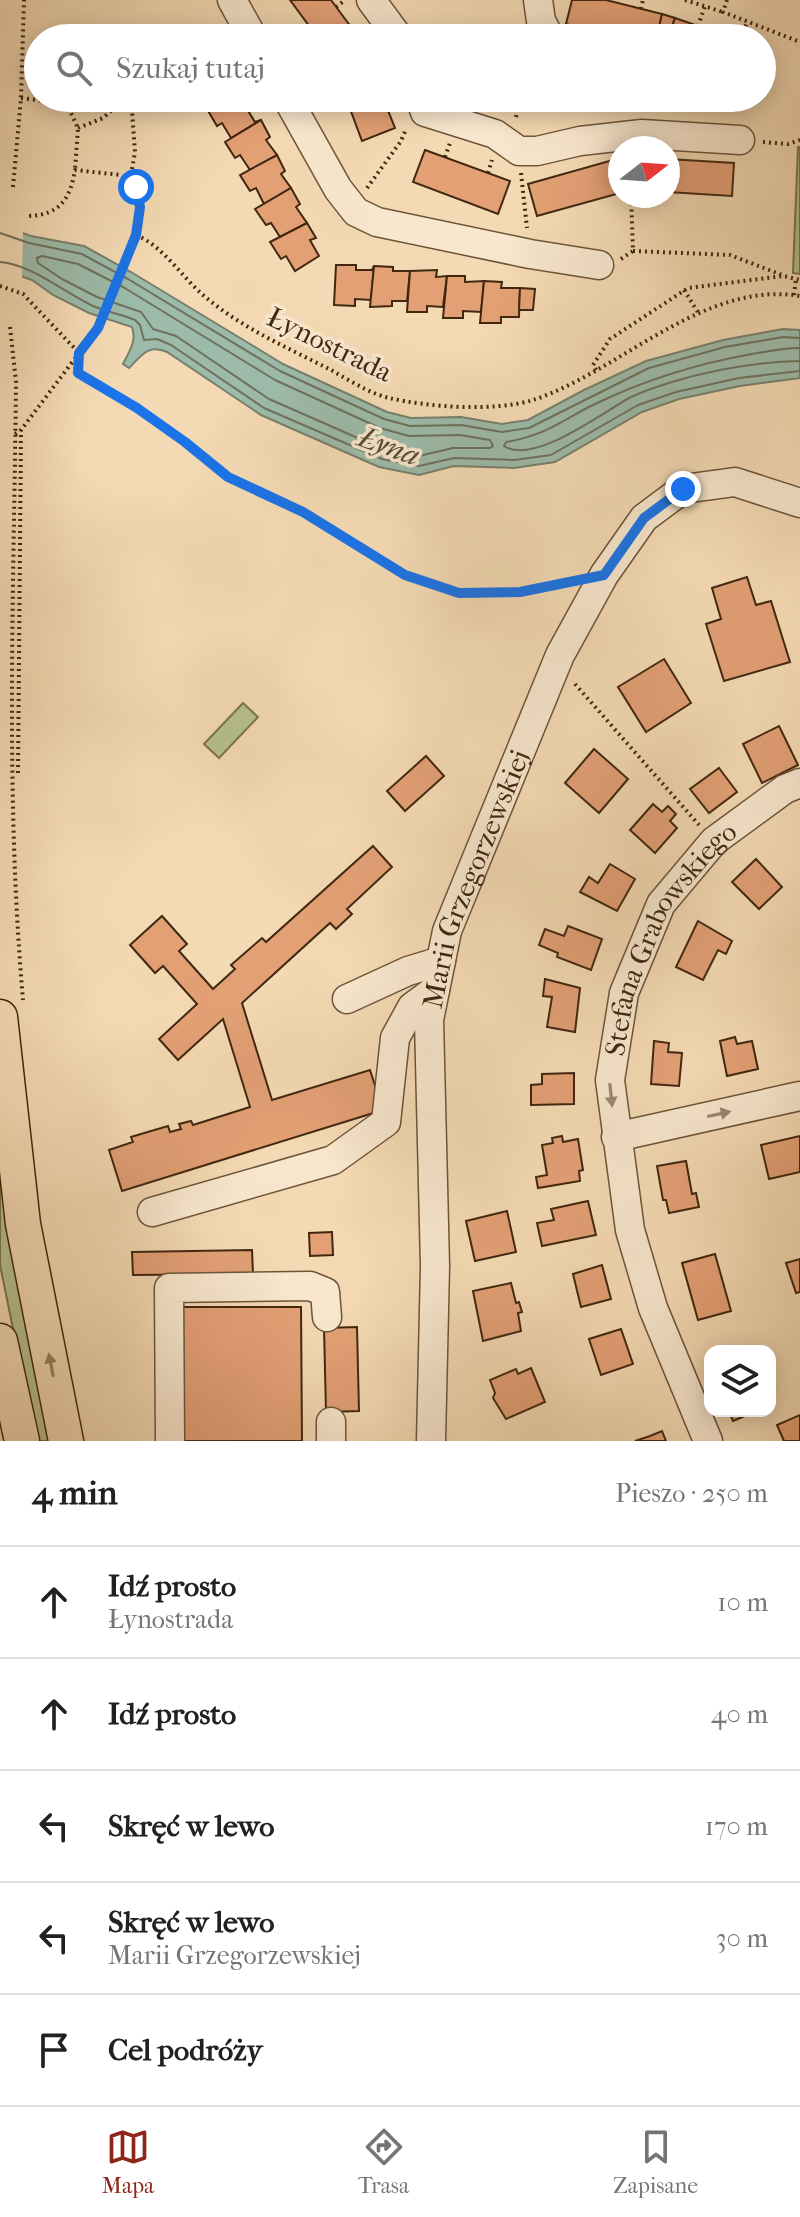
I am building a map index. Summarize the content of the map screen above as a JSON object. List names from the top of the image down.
{
  "streets": {
    "street": ["Marii Grzegorzewskiej", "Stefana Grabowskiego"],
    "path": ["Łynostrada"]
  },
  "one_way": ["Stefana Grabowskiego"],
  "water": ["Łyna"],
  "north": "right",
  "page": {
    "search": "Szukaj tutaj",
    "heading": ["4 min", "Pieszo · 250 m"],
    "list": [
      ["Idź prosto", "Łynostrada", "10 m"],
      ["Idź prosto", "40 m"],
      ["Skręć w lewo", "170 m"],
      ["Skręć w lewo", "Marii Grzegorzewskiej", "30 m"],
      "Cel podróży"
    ],
    "nav": ["Mapa", "Trasa", "Zapisane"]
  }
}
